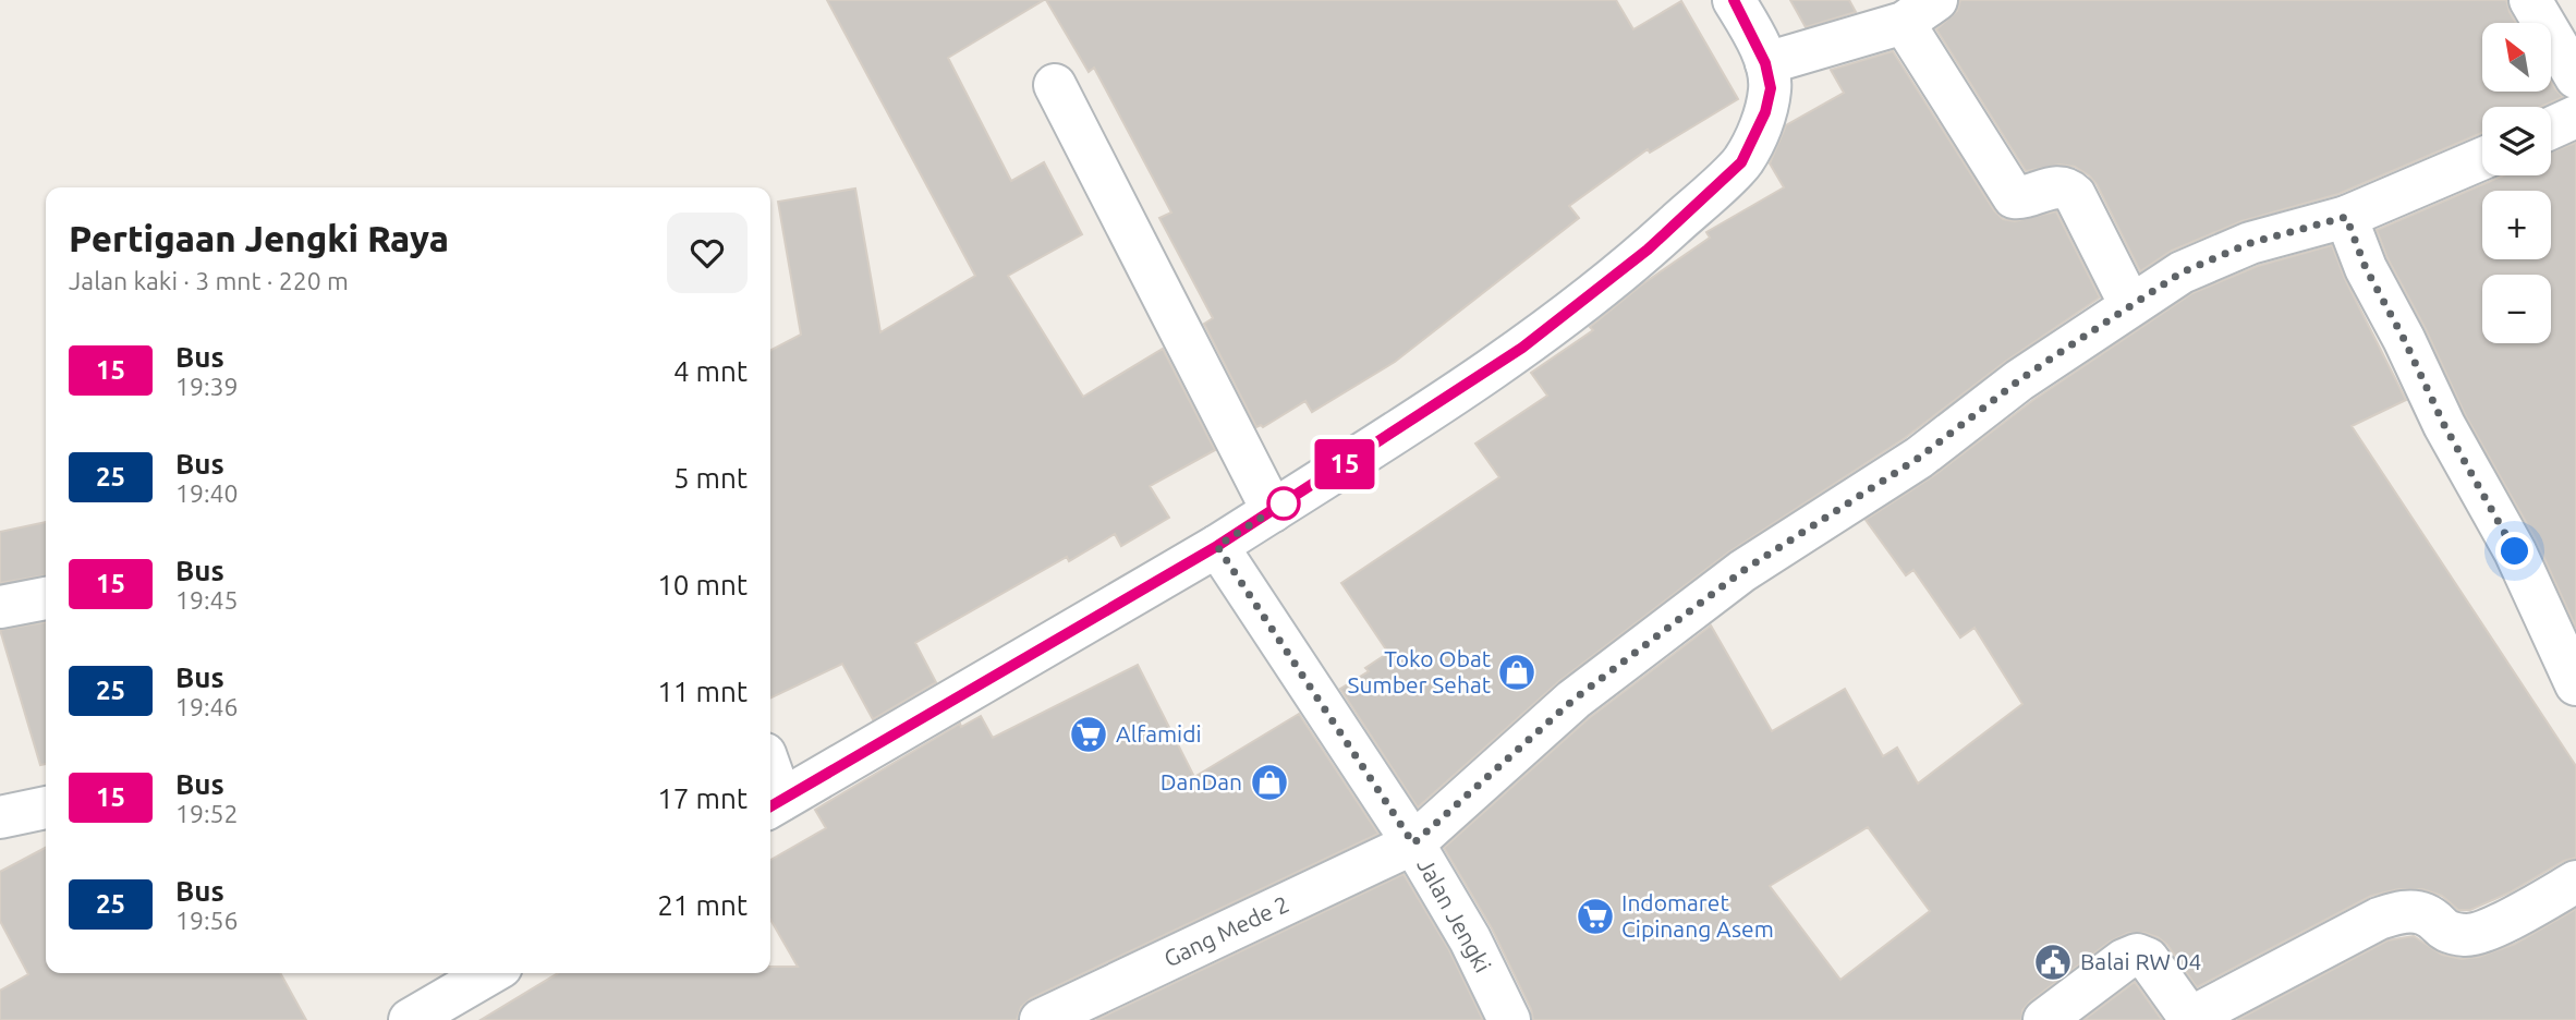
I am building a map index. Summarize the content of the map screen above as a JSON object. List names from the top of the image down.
{
  "streets": {
    "street": ["Jalan Jengki", "Gang Mede 2"]
  },
  "crossings": [
    ["Jalan Jengki", "Gang Mede 2"]
  ],
  "places": {
    "shop": ["Toko Obat Sumber Sehat", "DanDan"],
    "supermarket": ["Alfamidi", "Indomaret Cipinang Asem"],
    "public building": ["Balai RW 04"]
  },
  "lines": ["bus line 15"],
  "north": "top left",
  "page": {
    "on_map": "15",
    "map_buttons": ["+", "−"],
    "heading": ["Pertigaan Jengki Raya", "Jalan kaki · 3 mnt · 220 m"],
    "list": [
      {
        "mark": "15",
        "name": "Bus",
        "note": "19:39",
        "value": "4 mnt"
      },
      {
        "mark": "25",
        "name": "Bus",
        "note": "19:40",
        "value": "5 mnt"
      },
      {
        "mark": "15",
        "name": "Bus",
        "note": "19:45",
        "value": "10 mnt"
      },
      {
        "mark": "25",
        "name": "Bus",
        "note": "19:46",
        "value": "11 mnt"
      },
      {
        "mark": "15",
        "name": "Bus",
        "note": "19:52",
        "value": "17 mnt"
      },
      {
        "mark": "25",
        "name": "Bus",
        "note": "19:56",
        "value": "21 mnt"
      }
    ]
  }
}
